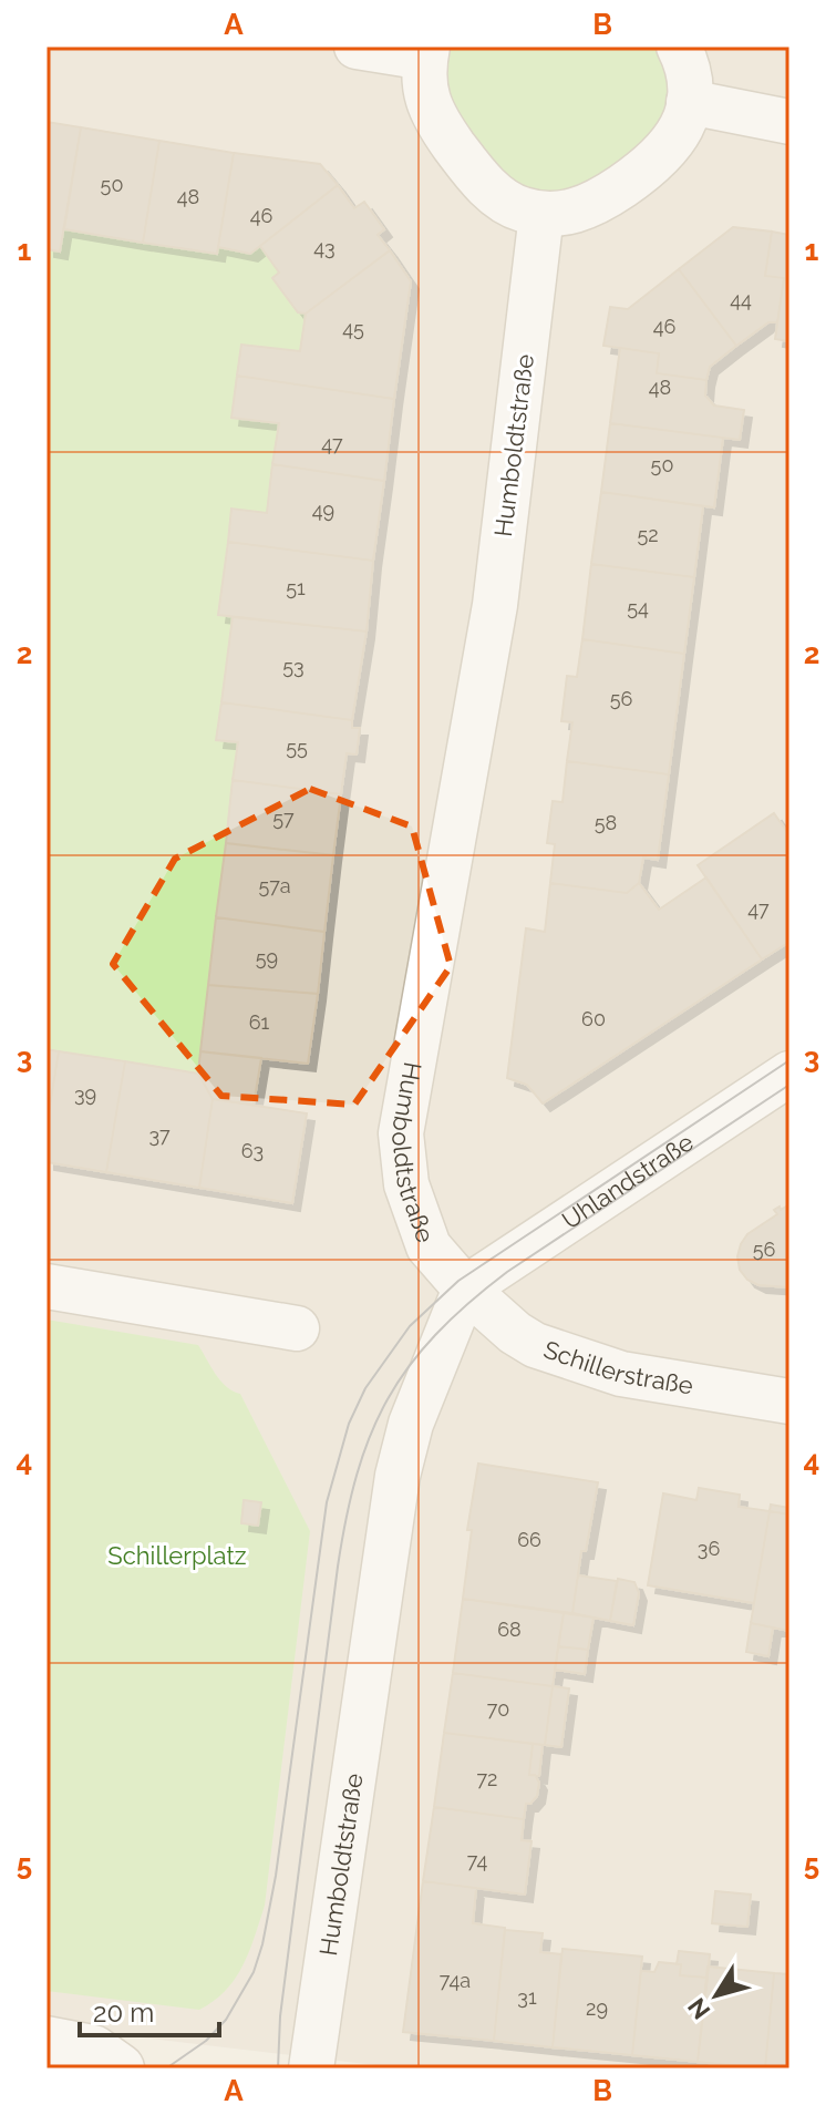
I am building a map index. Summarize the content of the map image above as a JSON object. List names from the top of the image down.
{
  "streets": {
    "street": ["Humboldtstraße", "Uhlandstraße", "Schillerstraße"]
  },
  "crossings": [
    ["Humboldtstraße", "Uhlandstraße"],
    ["Humboldtstraße", "Schillerstraße"],
    ["Uhlandstraße", "Schillerstraße"]
  ],
  "parks": ["Schillerplatz"],
  "house_numbers": [
    "50",
    "48",
    "46",
    "43",
    "44",
    "46",
    "45",
    "48",
    "47",
    "50",
    "49",
    "52",
    "51",
    "54",
    "53",
    "56",
    "55",
    "57",
    "58",
    "57a",
    "47",
    "59",
    "60",
    "61",
    "39",
    "37",
    "63",
    "56",
    "66",
    "36",
    "68",
    "70",
    "72",
    "74",
    "74a",
    "31",
    "29"
  ],
  "scale_bar": "20 m",
  "north": "bottom left",
  "grid": {
    "columns": ["A", "B"],
    "rows": [
      "1",
      "2",
      "3",
      "4",
      "5"
    ]
  }
}
